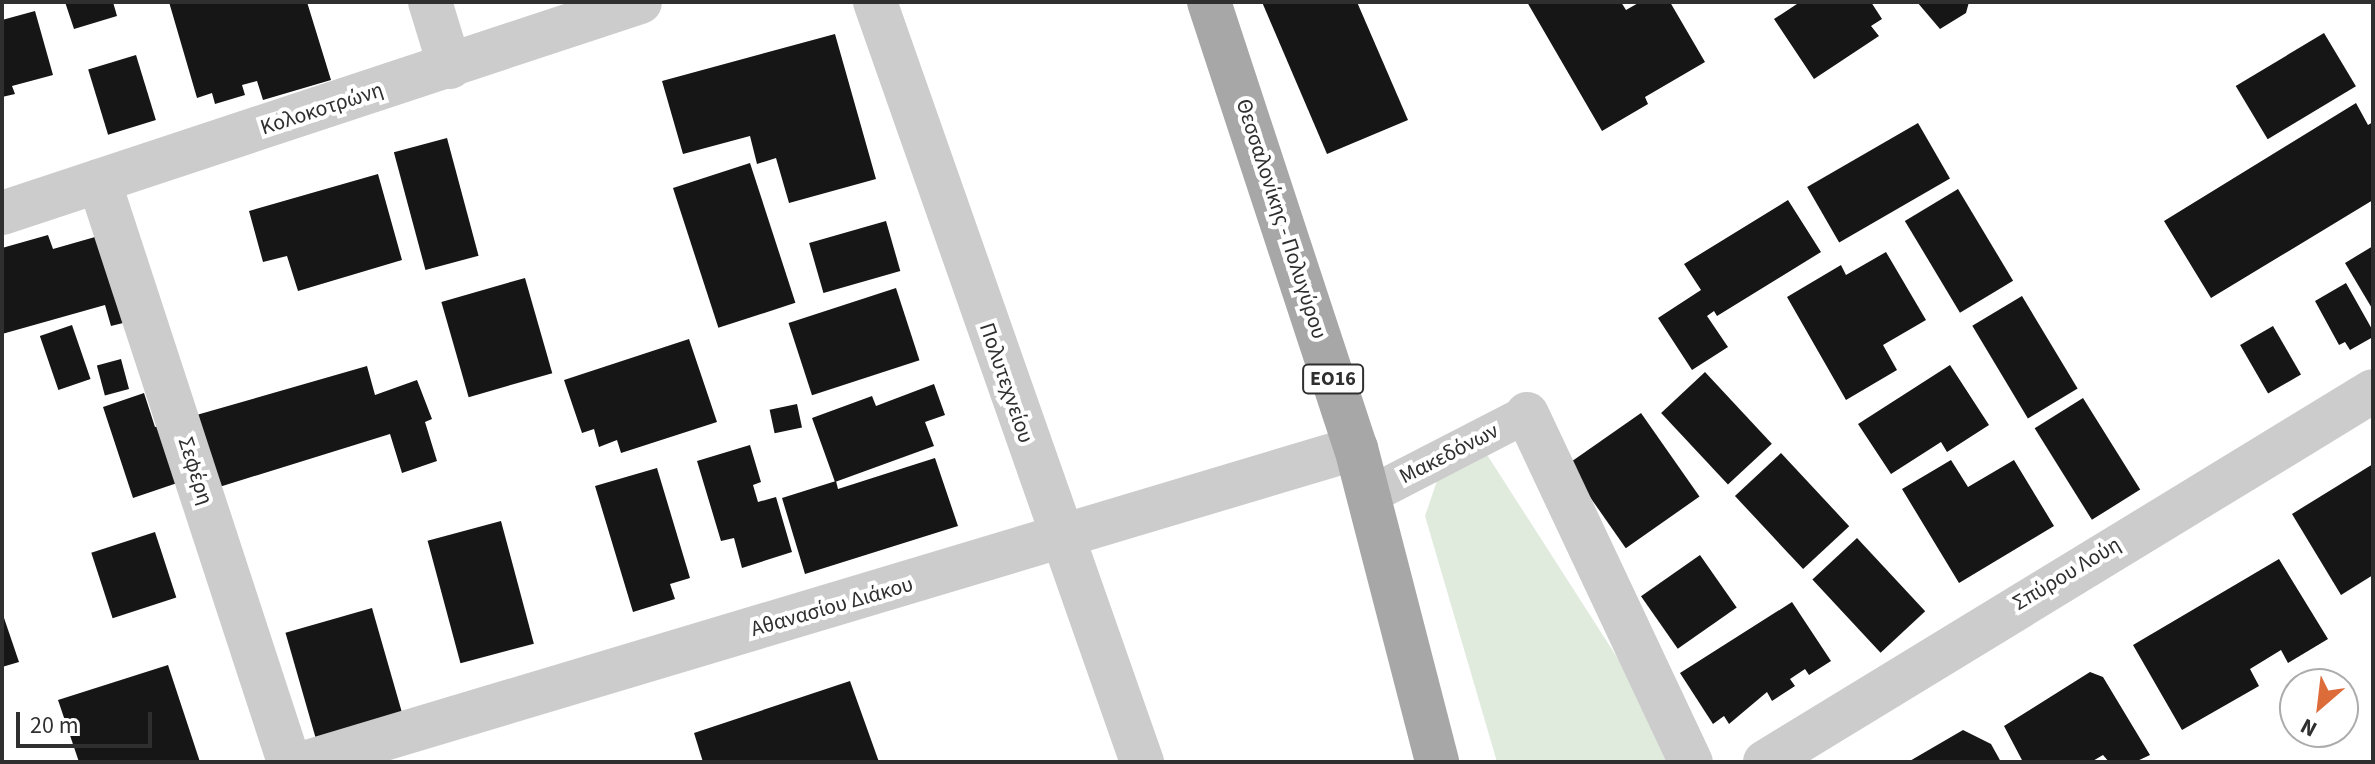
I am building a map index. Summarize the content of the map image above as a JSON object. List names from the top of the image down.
{
  "streets": {
    "main road": ["Θεσσαλονίκης - Πολυγύρου", "ΕΟ16"],
    "street": [
      "Κολοκοτρώνη",
      "Πολυτεχνείου",
      "Μακεδόνων",
      "Σεφέρη",
      "Σπύρου Λούη",
      "Αθανασίου Διάκου"
    ]
  },
  "crossings": [
    ["Κολοκοτρώνη", "Σεφέρη"],
    ["Θεσσαλονίκης - Πολυγύρου", "Μακεδόνων"],
    ["Θεσσαλονίκης - Πολυγύρου", "Αθανασίου Διάκου"],
    ["Πολυτεχνείου", "Αθανασίου Διάκου"]
  ],
  "scale_bar": "20 m",
  "north": "bottom left"
}
